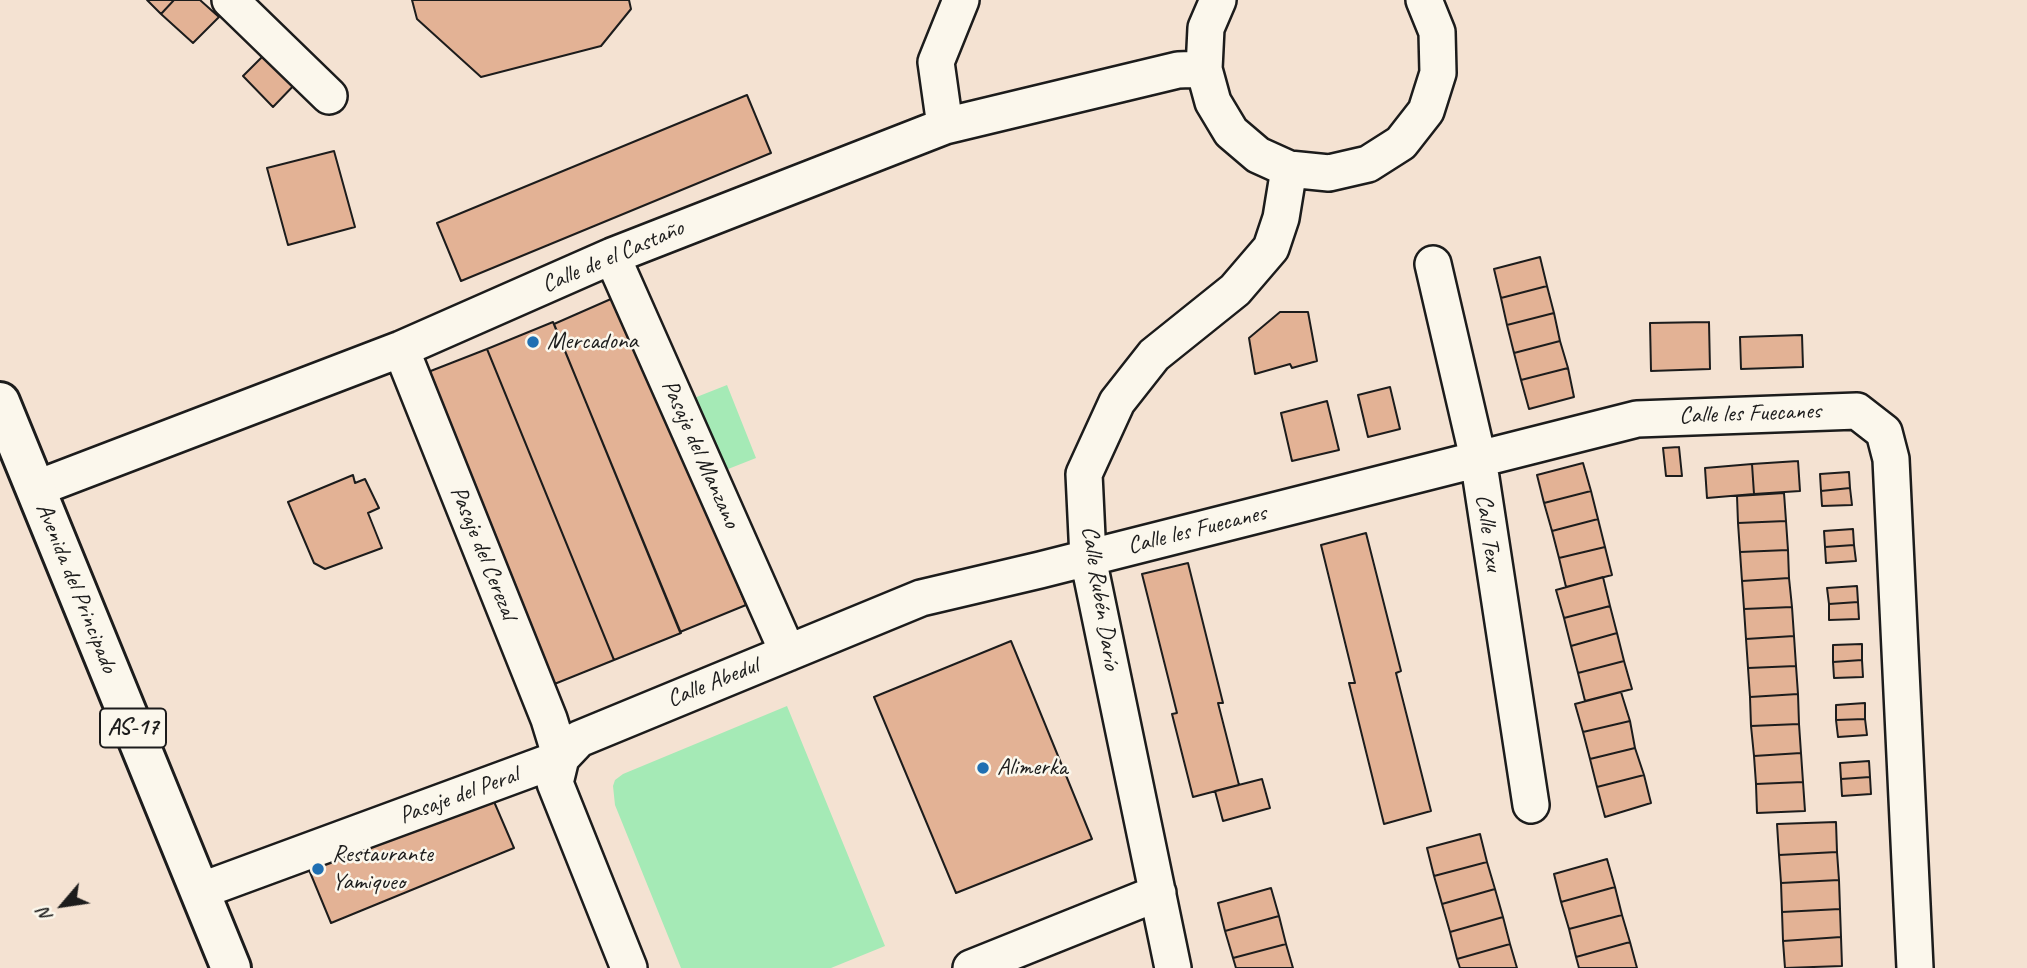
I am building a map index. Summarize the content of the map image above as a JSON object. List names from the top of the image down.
{
  "streets": {
    "main road": ["Avenida del Principado", "AS-17"],
    "street": [
      "Calle de el Castaño",
      "Calle les Fuecanes",
      "Pasaje del Manzano",
      "Calle Texu",
      "Pasaje del Cerezal",
      "Calle Rubén Darío",
      "Calle Abedul",
      "Pasaje del Peral"
    ]
  },
  "crossings": [
    ["Calle de el Castaño", "Pasaje del Manzano"],
    ["Calle de el Castaño", "Pasaje del Cerezal"],
    ["Calle de el Castaño", "Avenida del Principado"],
    ["Calle les Fuecanes", "Calle Texu"],
    ["Calle les Fuecanes", "Calle Rubén Darío"],
    ["Calle les Fuecanes", "Calle Abedul"],
    ["Pasaje del Manzano", "Calle Abedul"],
    ["Pasaje del Cerezal", "Calle Abedul"],
    ["Pasaje del Cerezal", "Pasaje del Peral"],
    ["Avenida del Principado", "Pasaje del Peral"],
    ["Calle Rubén Darío", "Calle Abedul"],
    ["Calle Abedul", "Pasaje del Peral"]
  ],
  "places": ["Mercadona", "Alimerka", "Restaurante Yamiqueo"],
  "north": "bottom left"
}
